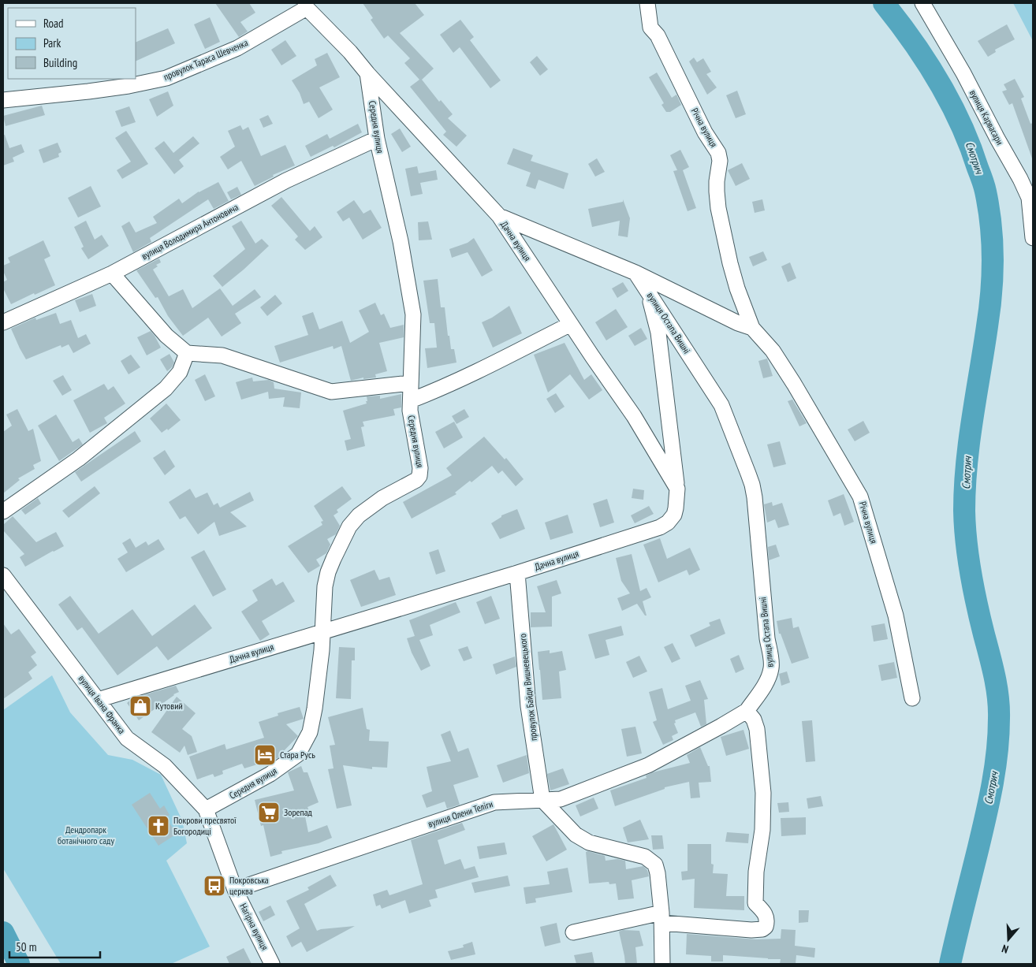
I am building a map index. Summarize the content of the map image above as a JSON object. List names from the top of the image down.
{
  "streets": {
    "street": [
      "провулок Тараса Шевченка",
      "вулиця Карвасари",
      "Середня вулиця",
      "Річна вулиця",
      "вулиця Володимира Антоновича",
      "Дачна вулиця",
      "вулиця Остапа Вишні",
      "провулок Байди Вишневецького",
      "вулиця Івана Франка",
      "вулиця Олени Теліги",
      "Нагірна вулиця"
    ]
  },
  "crossings": [
    ["провулок Тараса Шевченка", "Середня вулиця"],
    ["Середня вулиця", "Річна вулиця"],
    ["Середня вулиця", "вулиця Володимира Антоновича"],
    ["Середня вулиця", "Дачна вулиця"],
    ["Середня вулиця", "вулиця Івана Франка"],
    ["Річна вулиця", "Дачна вулиця"],
    ["Річна вулиця", "вулиця Остапа Вишні"],
    ["Дачна вулиця", "провулок Байди Вишневецького"],
    ["Дачна вулиця", "вулиця Івана Франка"],
    ["вулиця Остапа Вишні", "вулиця Олени Теліги"],
    ["провулок Байди Вишневецького", "вулиця Олени Теліги"],
    ["вулиця Івана Франка", "вулиця Олени Теліги"],
    ["вулиця Івана Франка", "Нагірна вулиця"],
    ["вулиця Олени Теліги", "Нагірна вулиця"]
  ],
  "water": ["Смотрич"],
  "parks": ["Дендропарк ботанічного саду"],
  "places": {
    "shop": ["Кутовий"],
    "hotel": ["Стара Русь"],
    "supermarket": ["Зорепад"],
    "church": ["Покрови пресвятої Богородиці"],
    "bus stop": ["Покровська церква"]
  },
  "legend": ["Road", "Park", "Building"],
  "scale_bar": "50 m",
  "north": "bottom"
}
